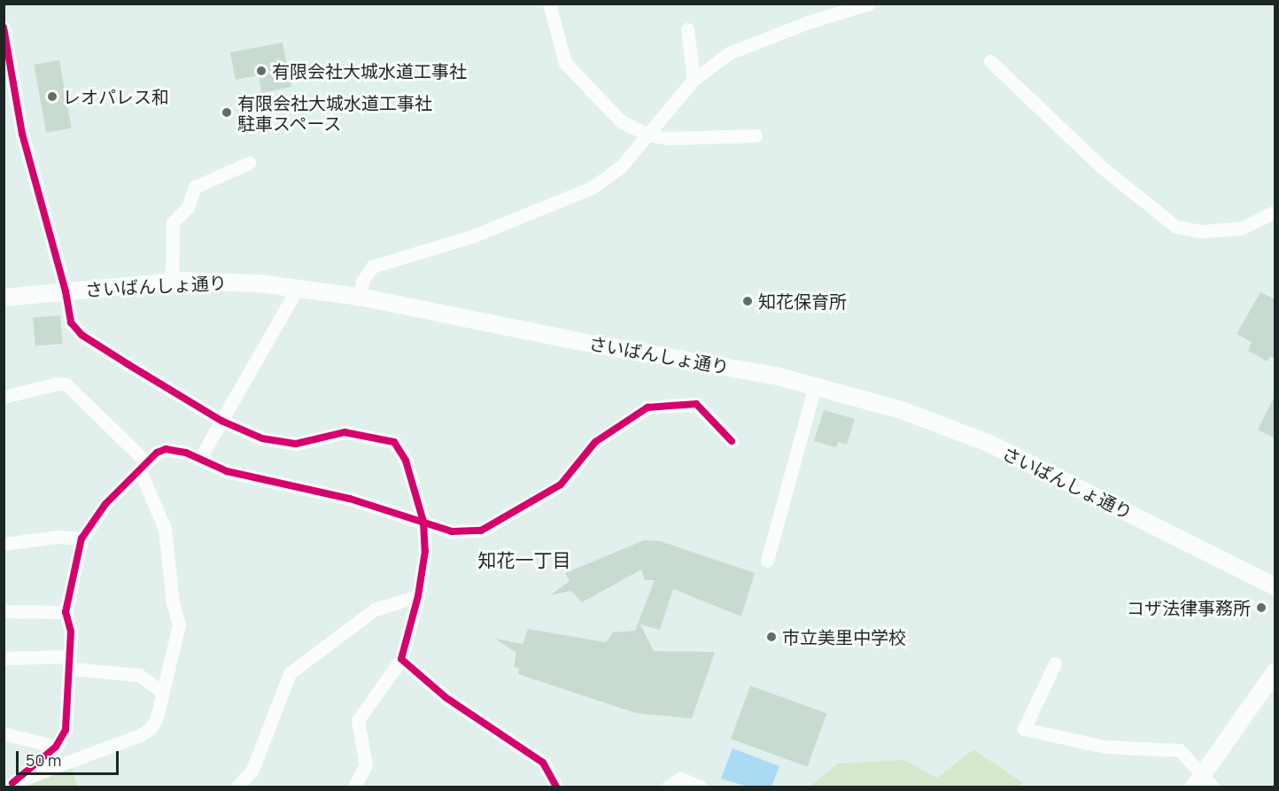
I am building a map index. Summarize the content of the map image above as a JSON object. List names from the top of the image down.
{
  "streets": {
    "main road": ["さいばんしょ通り"]
  },
  "districts": ["知花一丁目"],
  "places": [
    "有限会社大城水道工事社",
    "レオパレス和",
    "有限会社大城水道工事社 駐車スペース",
    "知花保育所",
    "コザ法律事務所",
    "市立美里中学校"
  ],
  "scale_bar": "50 m"
}
